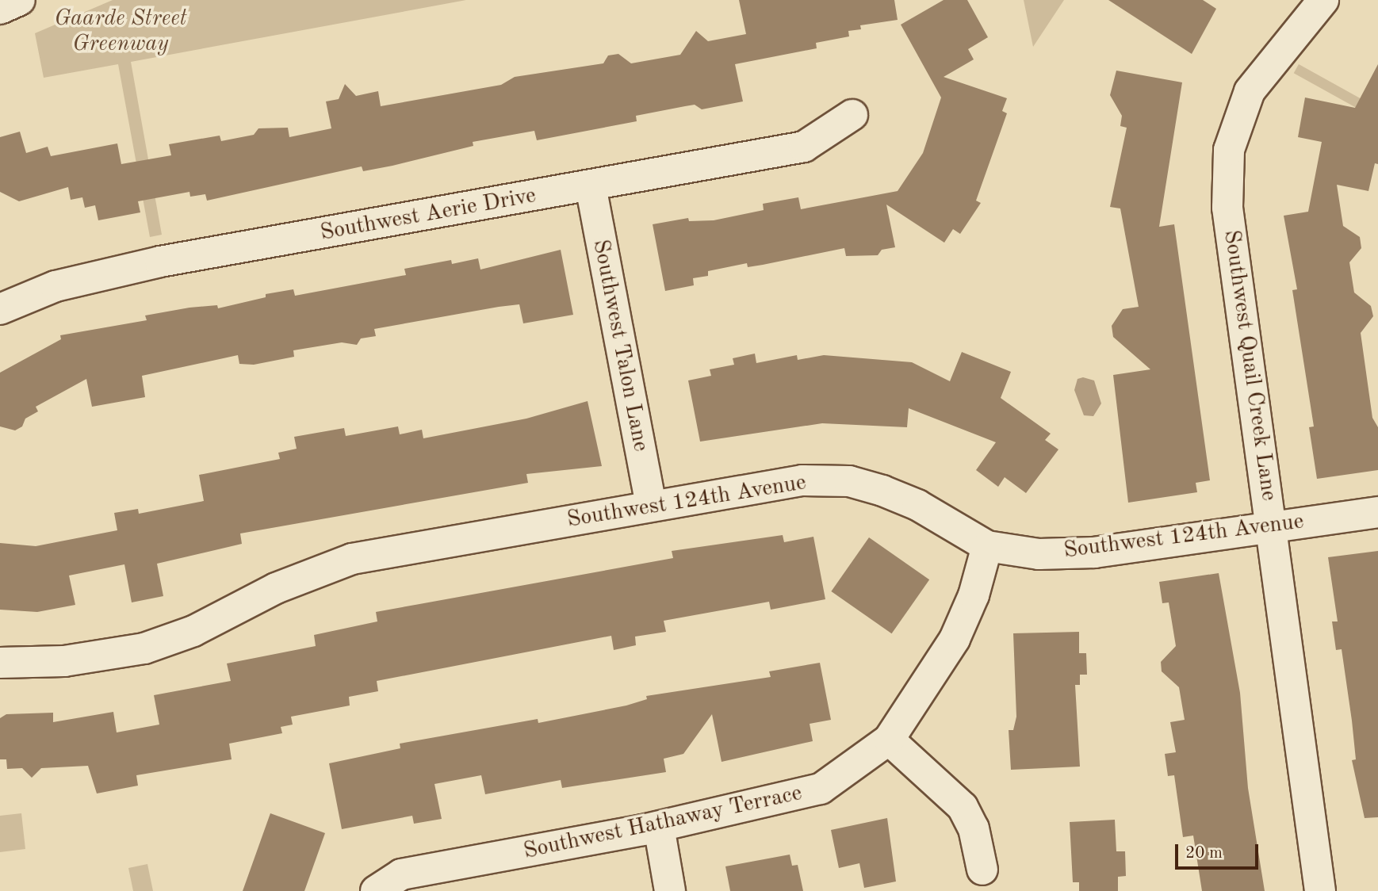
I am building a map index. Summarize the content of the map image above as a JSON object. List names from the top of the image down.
{
  "streets": {
    "street": [
      "Southwest Aerie Drive",
      "Southwest Talon Lane",
      "Southwest Quail Creek Lane",
      "Southwest 124th Avenue",
      "Southwest Hathaway Terrace"
    ]
  },
  "crossings": [
    ["Southwest Aerie Drive", "Southwest Talon Lane"],
    ["Southwest Talon Lane", "Southwest 124th Avenue"],
    ["Southwest Quail Creek Lane", "Southwest 124th Avenue"],
    ["Southwest 124th Avenue", "Southwest Hathaway Terrace"]
  ],
  "parks": ["Gaarde Street Greenway"],
  "scale_bar": "20 m"
}
